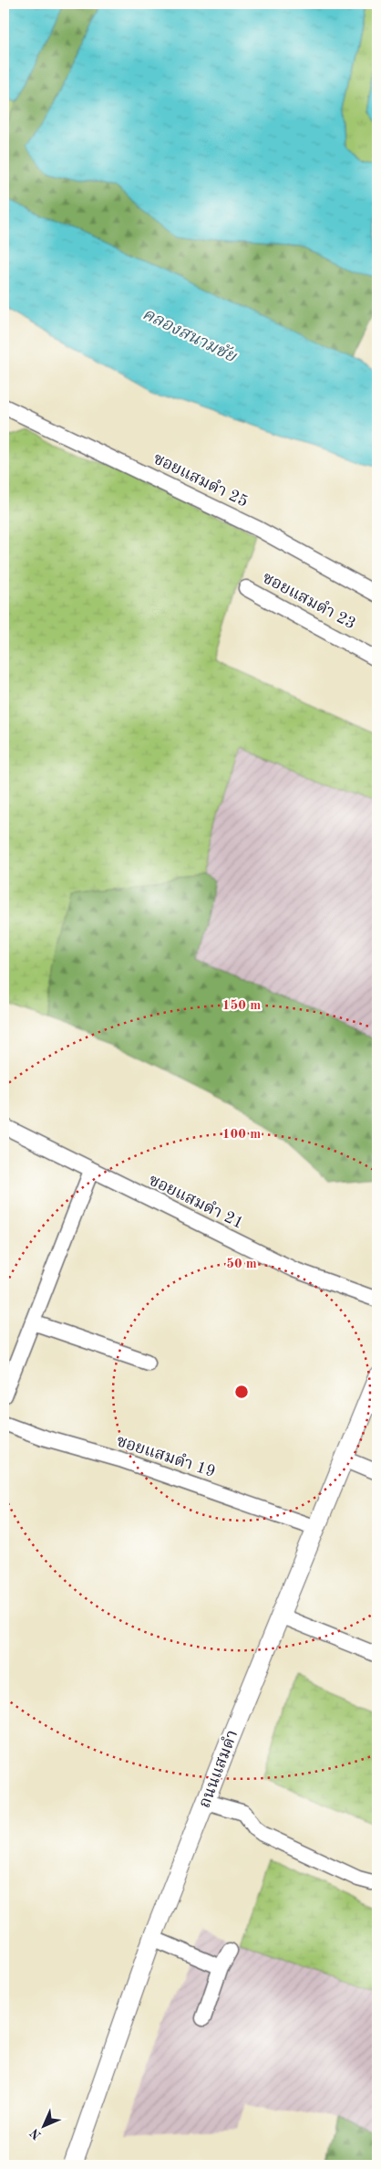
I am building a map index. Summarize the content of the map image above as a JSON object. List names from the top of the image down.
{
  "streets": {
    "street": [
      "ซอยแสมดำ 25",
      "ซอยแสมดำ 23",
      "ซอยแสมดำ 21",
      "ซอยแสมดำ 19",
      "ถนนแสมดำ"
    ]
  },
  "crossings": [
    ["ซอยแสมดำ 19", "ถนนแสมดำ"]
  ],
  "water": ["คลองสนามชัย"],
  "north": "bottom left",
  "rings": ["150 m", "100 m", "50 m"]
}
